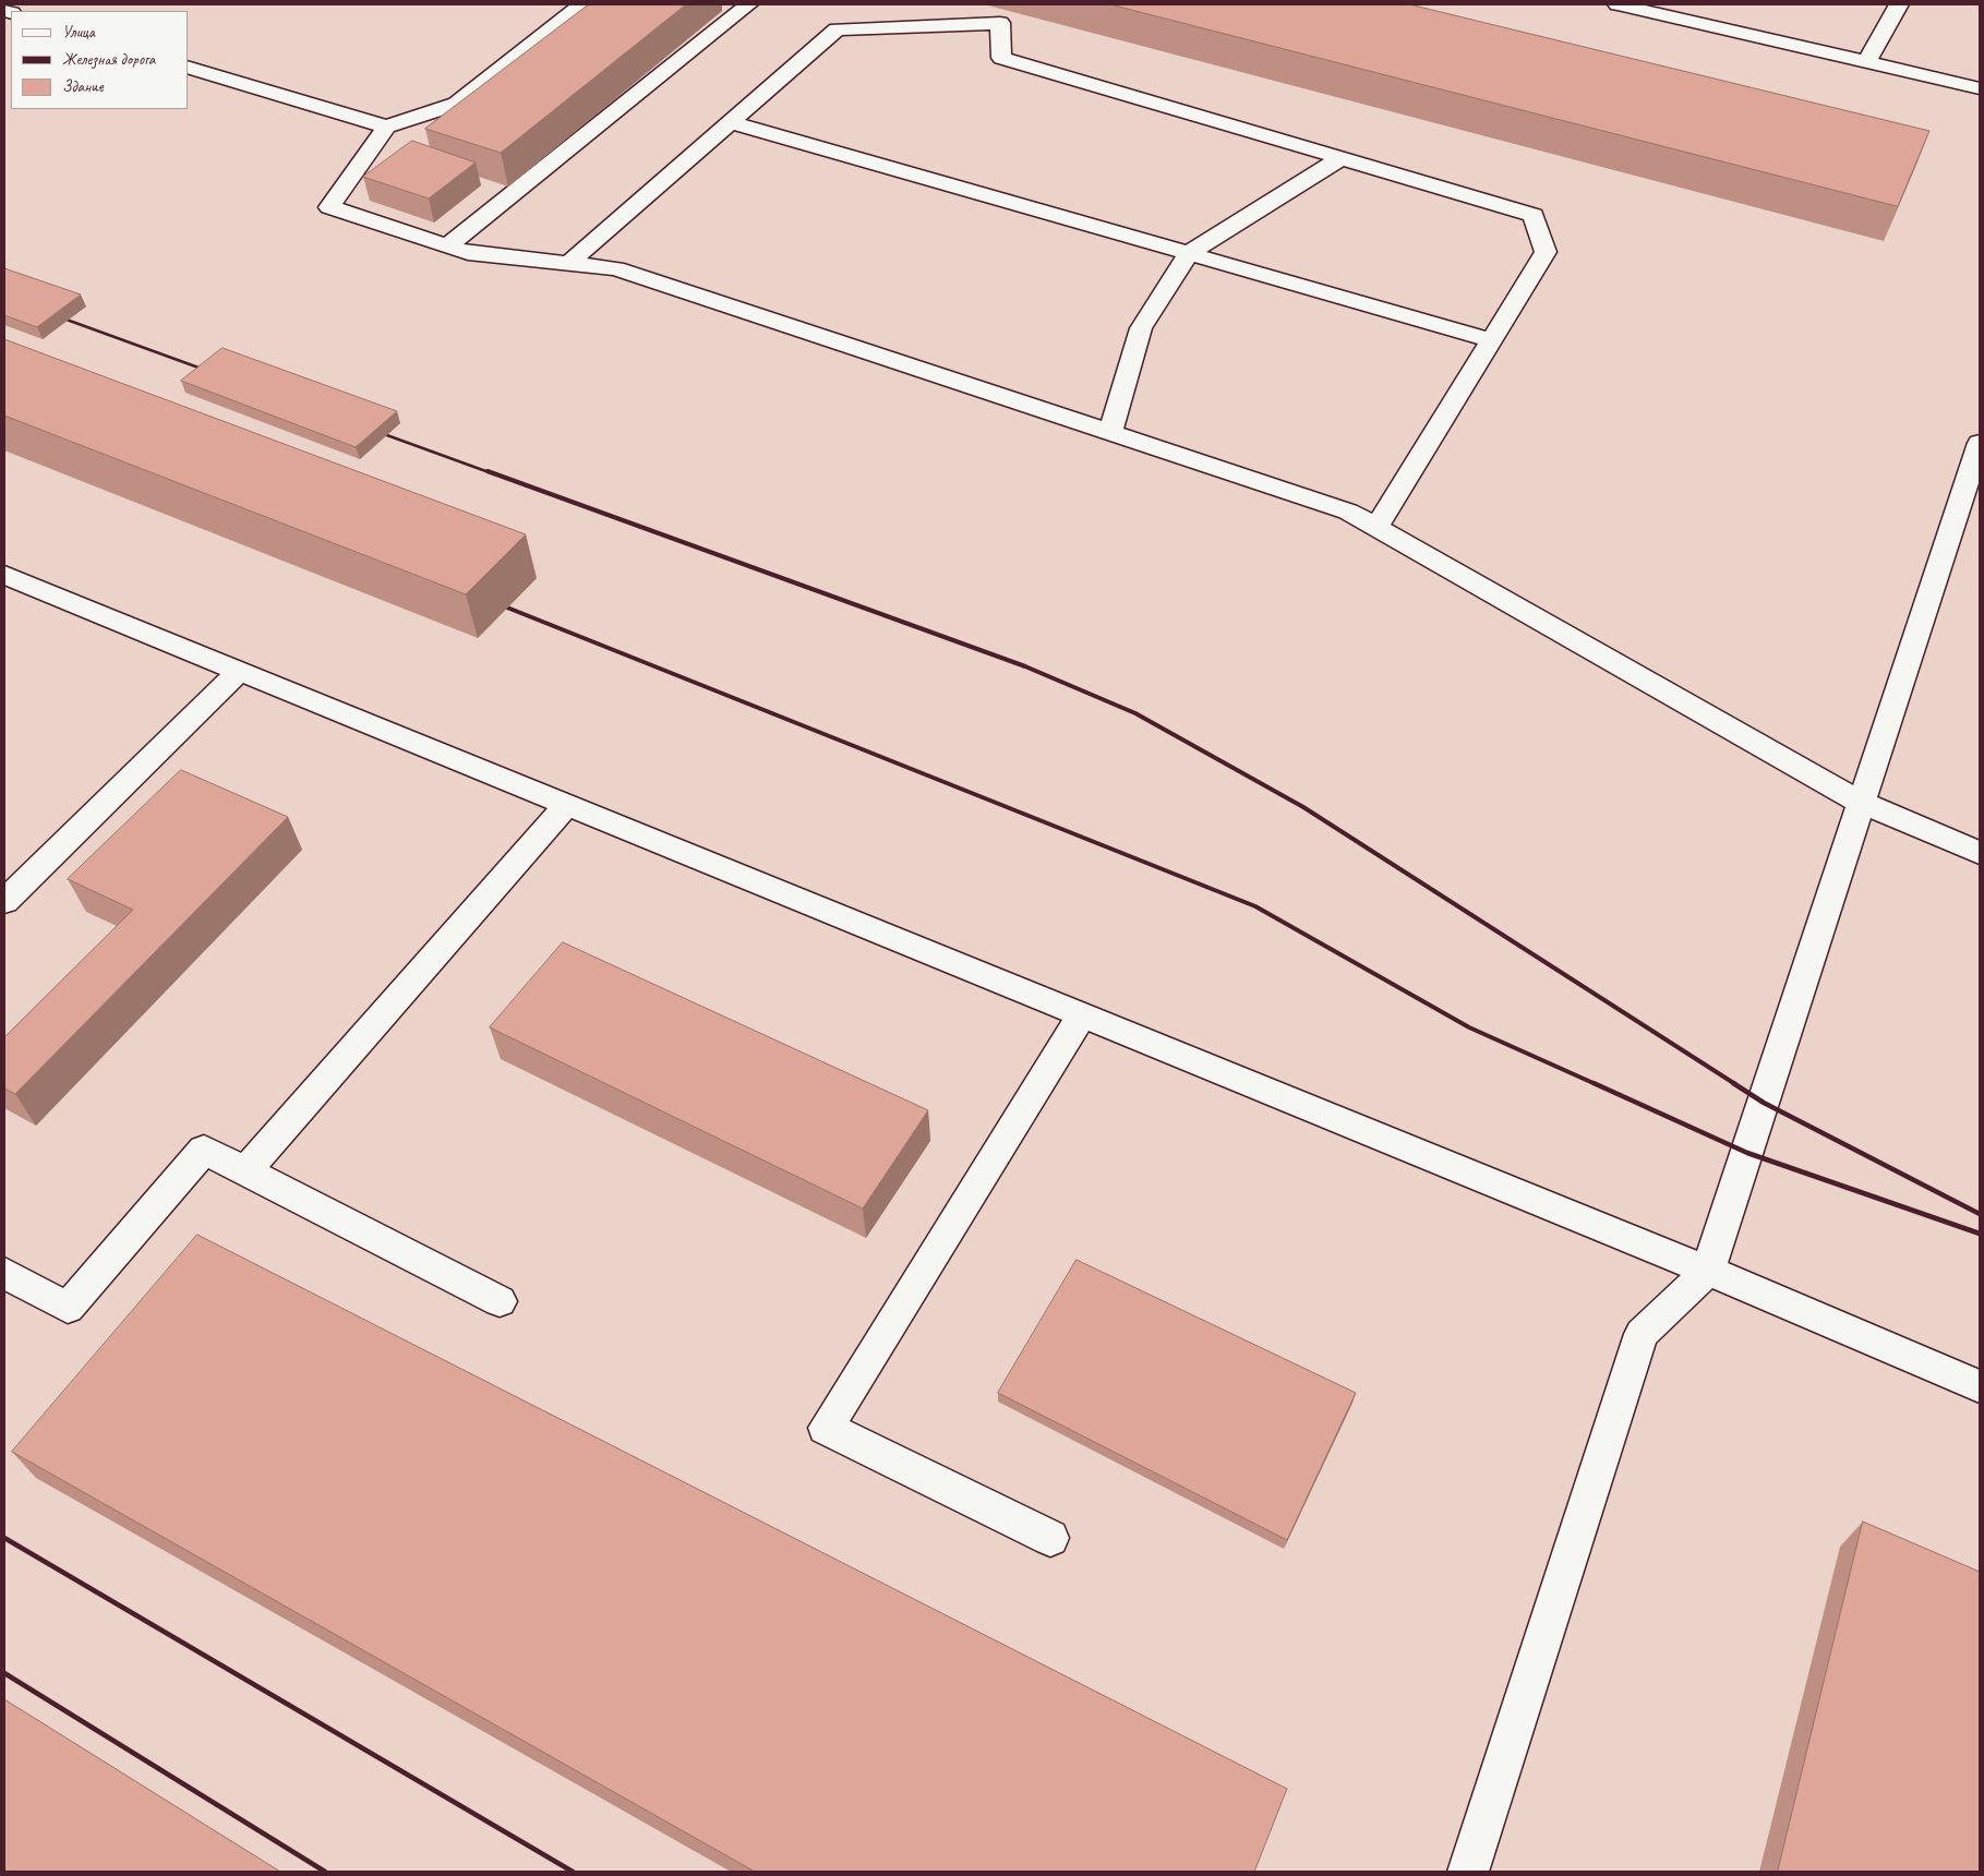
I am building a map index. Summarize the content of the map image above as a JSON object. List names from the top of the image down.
{
  "legend": ["Улица", "Железная дорога", "Здание"]
}
